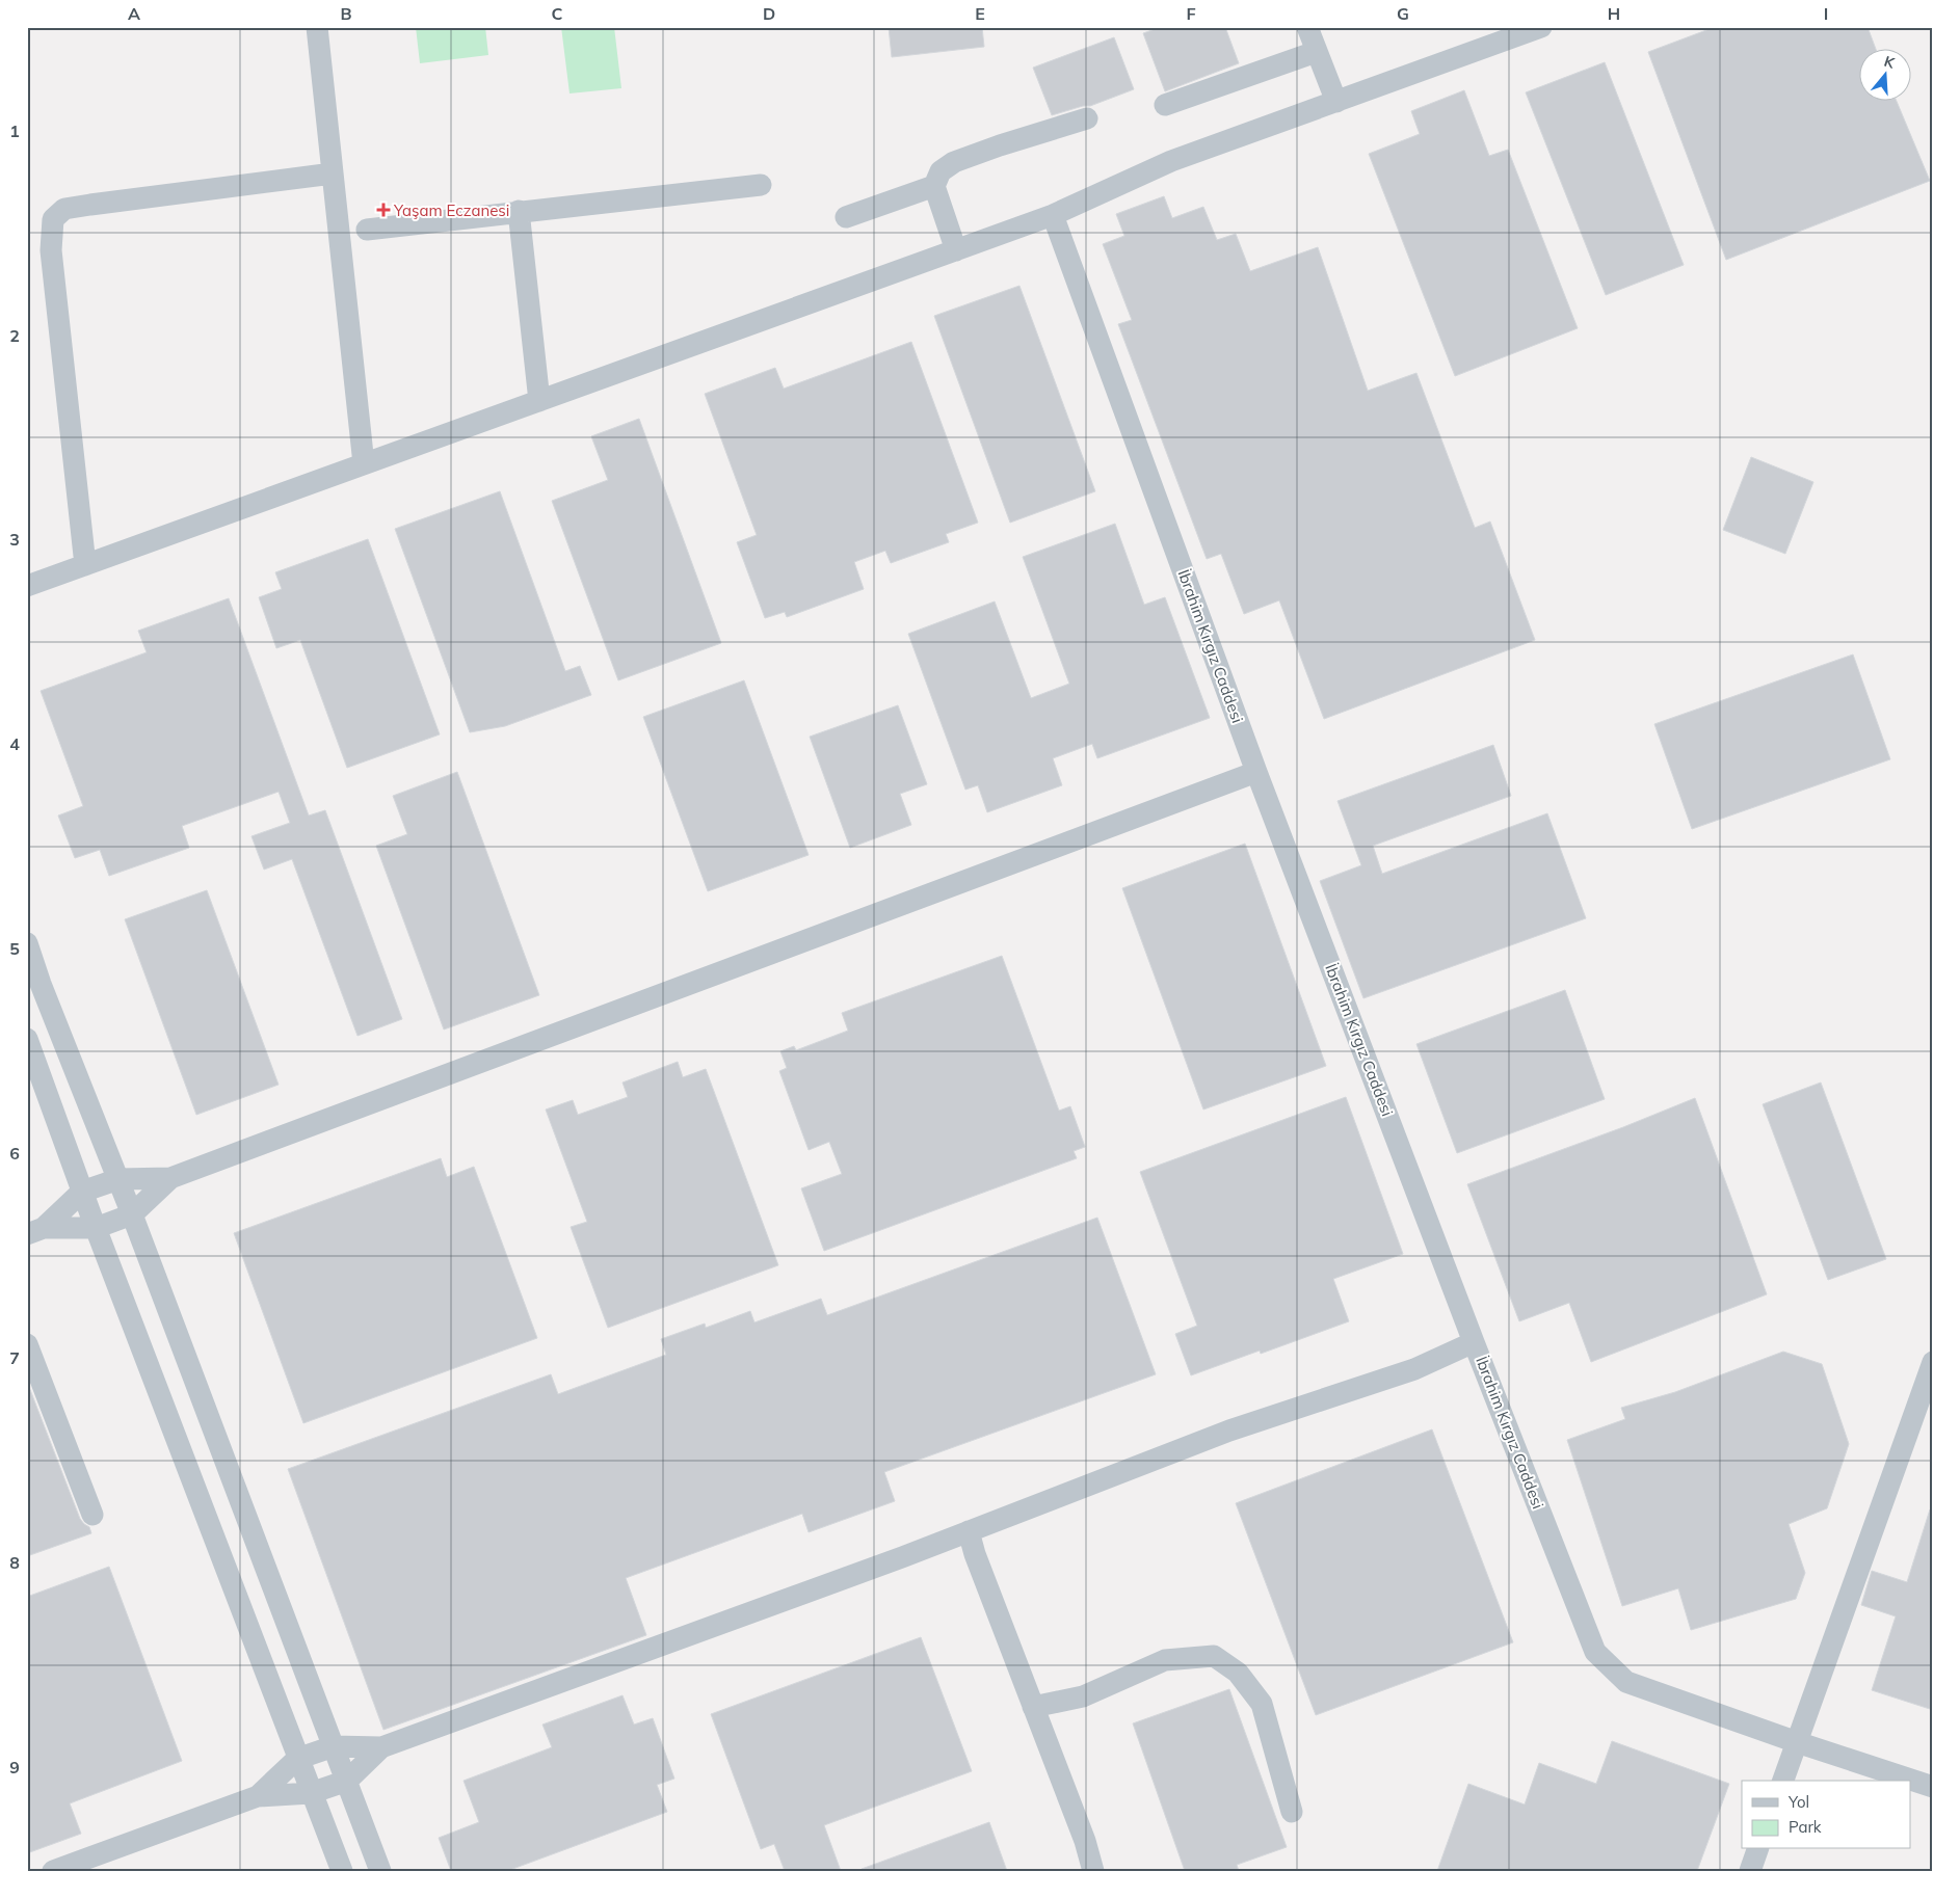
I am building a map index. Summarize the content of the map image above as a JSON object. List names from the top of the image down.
{
  "streets": {
    "street": ["İbrahim Kırgız Caddesi"]
  },
  "places": {
    "health": ["Yaşam Eczanesi"]
  },
  "legend": ["Yol", "Park"],
  "north": "top",
  "grid": {
    "columns": [
      "A",
      "B",
      "C",
      "D",
      "E",
      "F",
      "G",
      "H",
      "I"
    ],
    "rows": [
      "1",
      "2",
      "3",
      "4",
      "5",
      "6",
      "7",
      "8",
      "9"
    ]
  }
}
